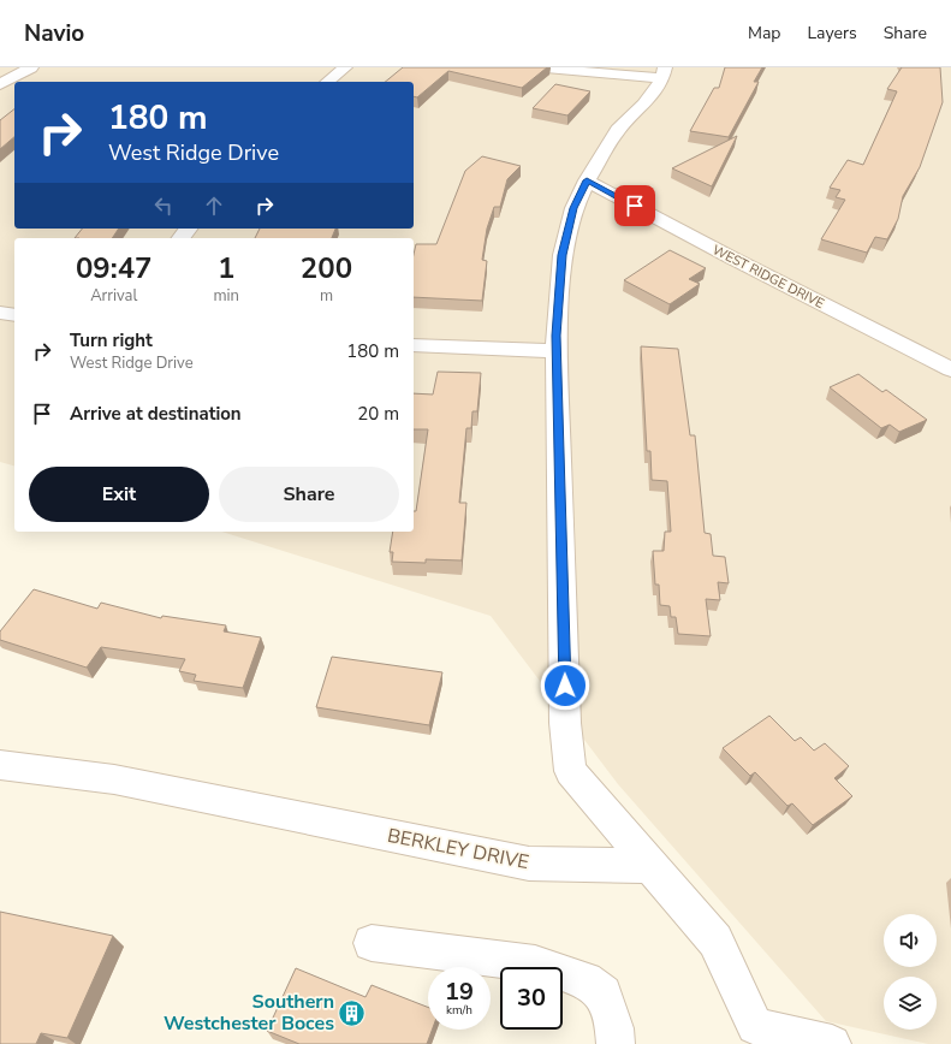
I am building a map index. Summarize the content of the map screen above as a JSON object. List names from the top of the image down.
{
  "streets": {
    "street": ["WEST RIDGE DRIVE", "BERKLEY DRIVE"]
  },
  "places": {
    "building": ["Southern Westchester Boces"]
  },
  "page": {
    "header": "Navio",
    "nav": ["Map", "Layers", "Share"],
    "turn": ["180 m", "West Ridge Drive"],
    "eta": [
      "09:47",
      "Arrival",
      "1",
      "min",
      "200",
      "m"
    ],
    "list": [
      {
        "name": "Turn right",
        "note": "West Ridge Drive",
        "value": "180 m"
      },
      {
        "name": "Arrive at destination",
        "value": "20 m"
      }
    ],
    "buttons": ["Exit", "Share"],
    "speed": "19 km/h",
    "limit": "30"
  }
}
